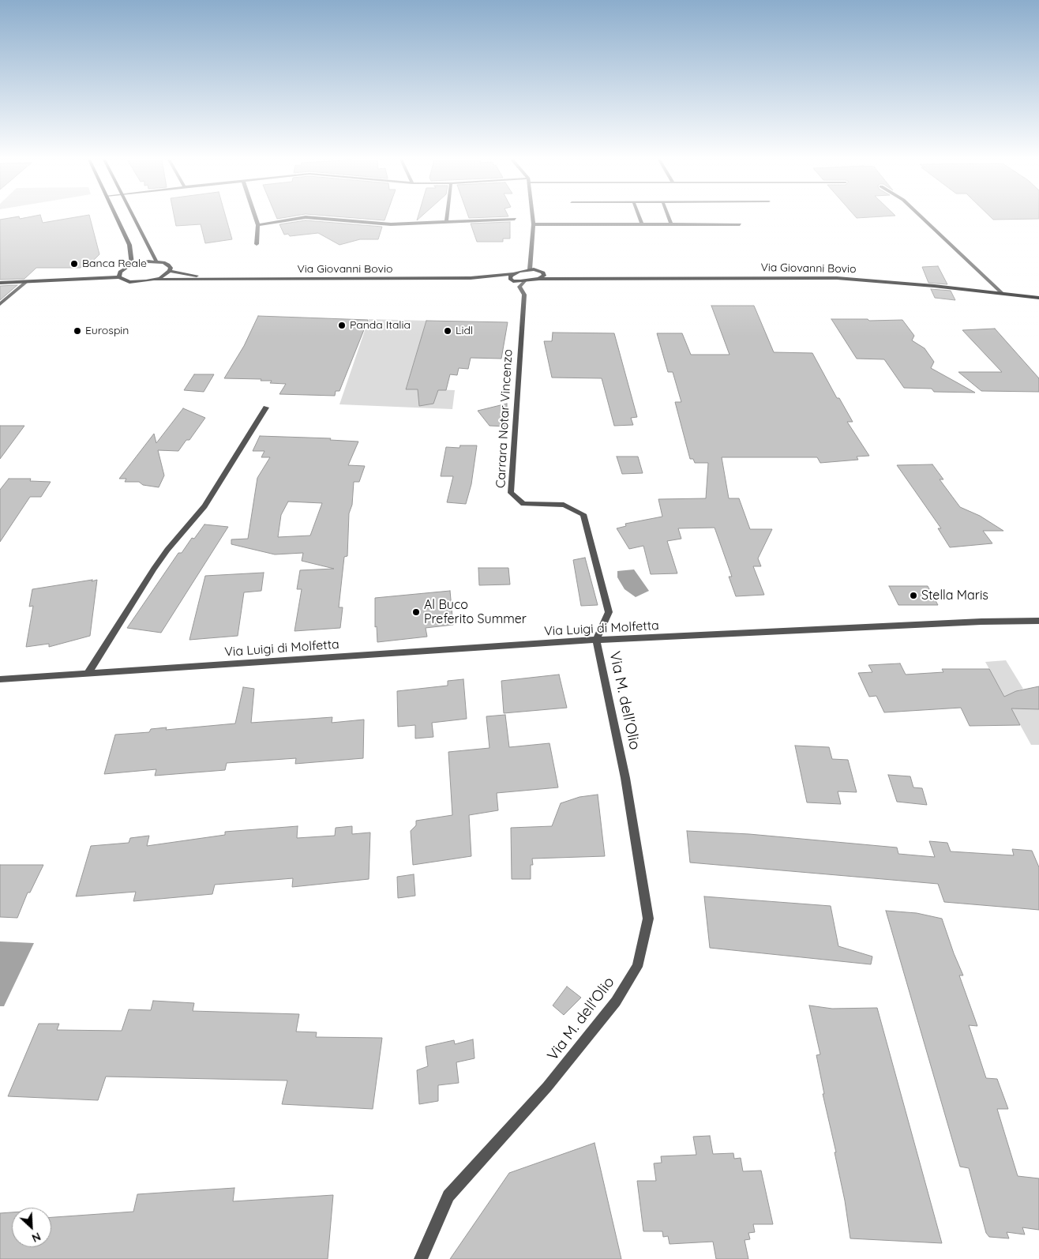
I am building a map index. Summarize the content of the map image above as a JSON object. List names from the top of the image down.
{
  "streets": {
    "main road": ["Via Giovanni Bovio"],
    "street": ["Carrara Notar Vincenzo", "Via Luigi di Molfetta", "Via M. dell'Olio"]
  },
  "crossings": [
    ["Carrara Notar Vincenzo", "Via Luigi di Molfetta"],
    ["Carrara Notar Vincenzo", "Via M. dell'Olio"],
    ["Via Luigi di Molfetta", "Via M. dell'Olio"]
  ],
  "places": [
    "Banca Reale",
    "Panda Italia",
    "Eurospin",
    "Lidl",
    "Stella Maris",
    "Al Buco Preferito Summer"
  ],
  "north": "bottom right"
}
